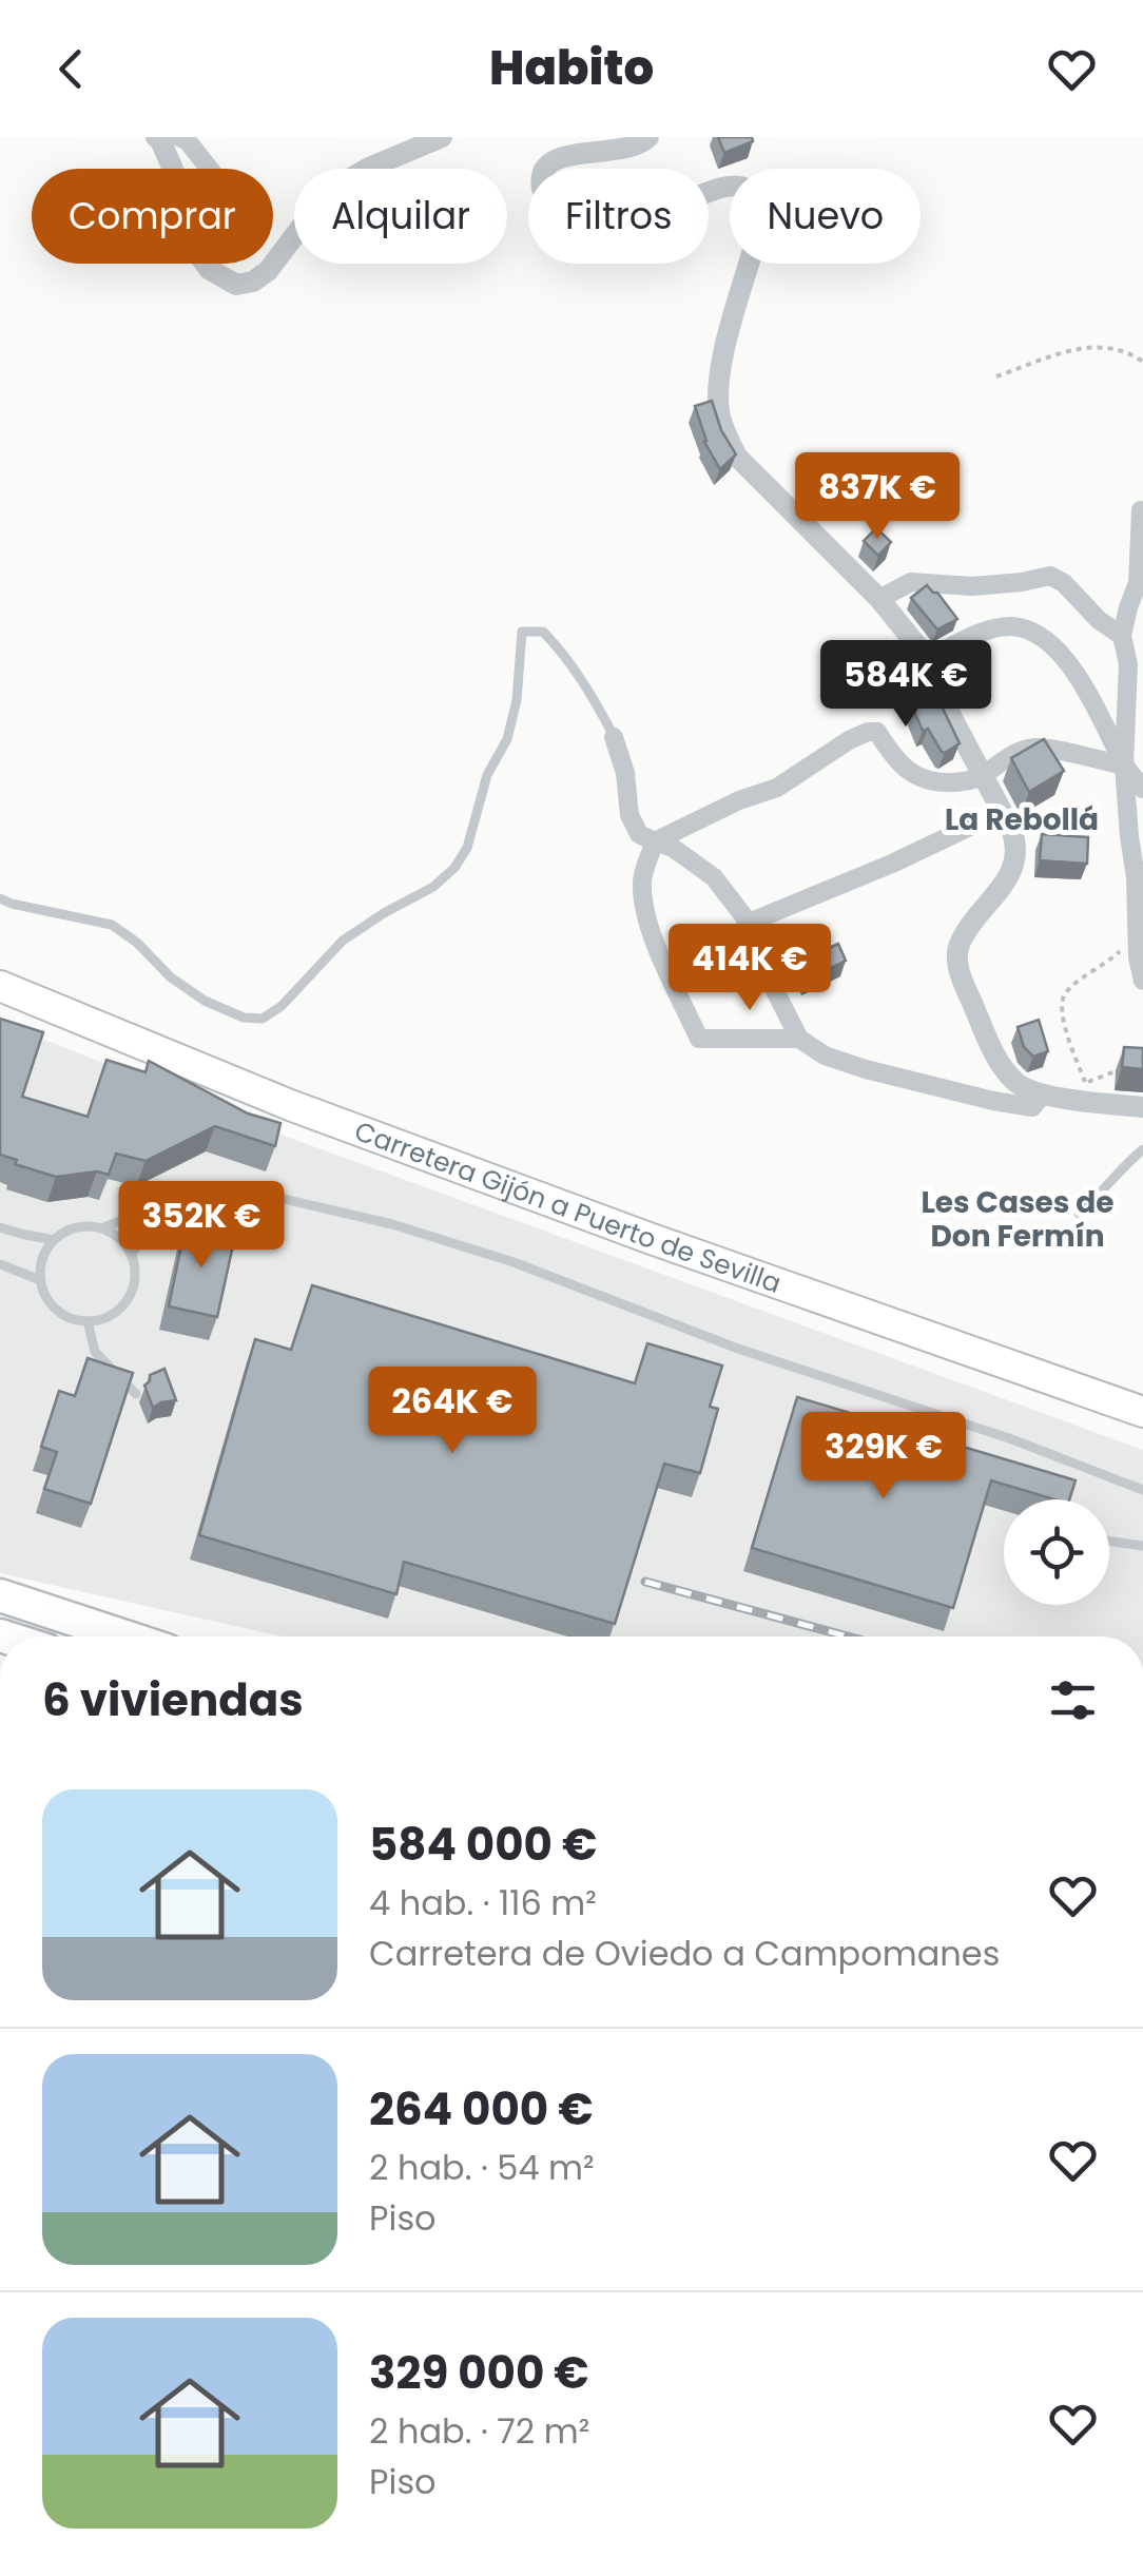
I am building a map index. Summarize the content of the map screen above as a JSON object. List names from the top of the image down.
{
  "streets": {
    "highway": ["Carretera Gijón a Puerto de Sevilla"]
  },
  "districts": ["La Rebollá", "Les Cases de Don Fermín"],
  "page": {
    "header": "Habito",
    "chip": [
      "Comprar",
      "Alquilar",
      "Filtros",
      "Nuevo"
    ],
    "price": [
      "837K €",
      "584K €",
      "414K €",
      "352K €",
      "264K €",
      "329K €"
    ],
    "heading": "6 viviendas",
    "list": [
      {
        "name": "584 000 €",
        "note": "4 hab. · 116 m² · Carretera de Oviedo a Campomanes"
      },
      {
        "name": "264 000 €",
        "note": "2 hab. · 54 m² · Piso"
      },
      {
        "name": "329 000 €",
        "note": "2 hab. · 72 m² · Piso"
      }
    ]
  }
}
